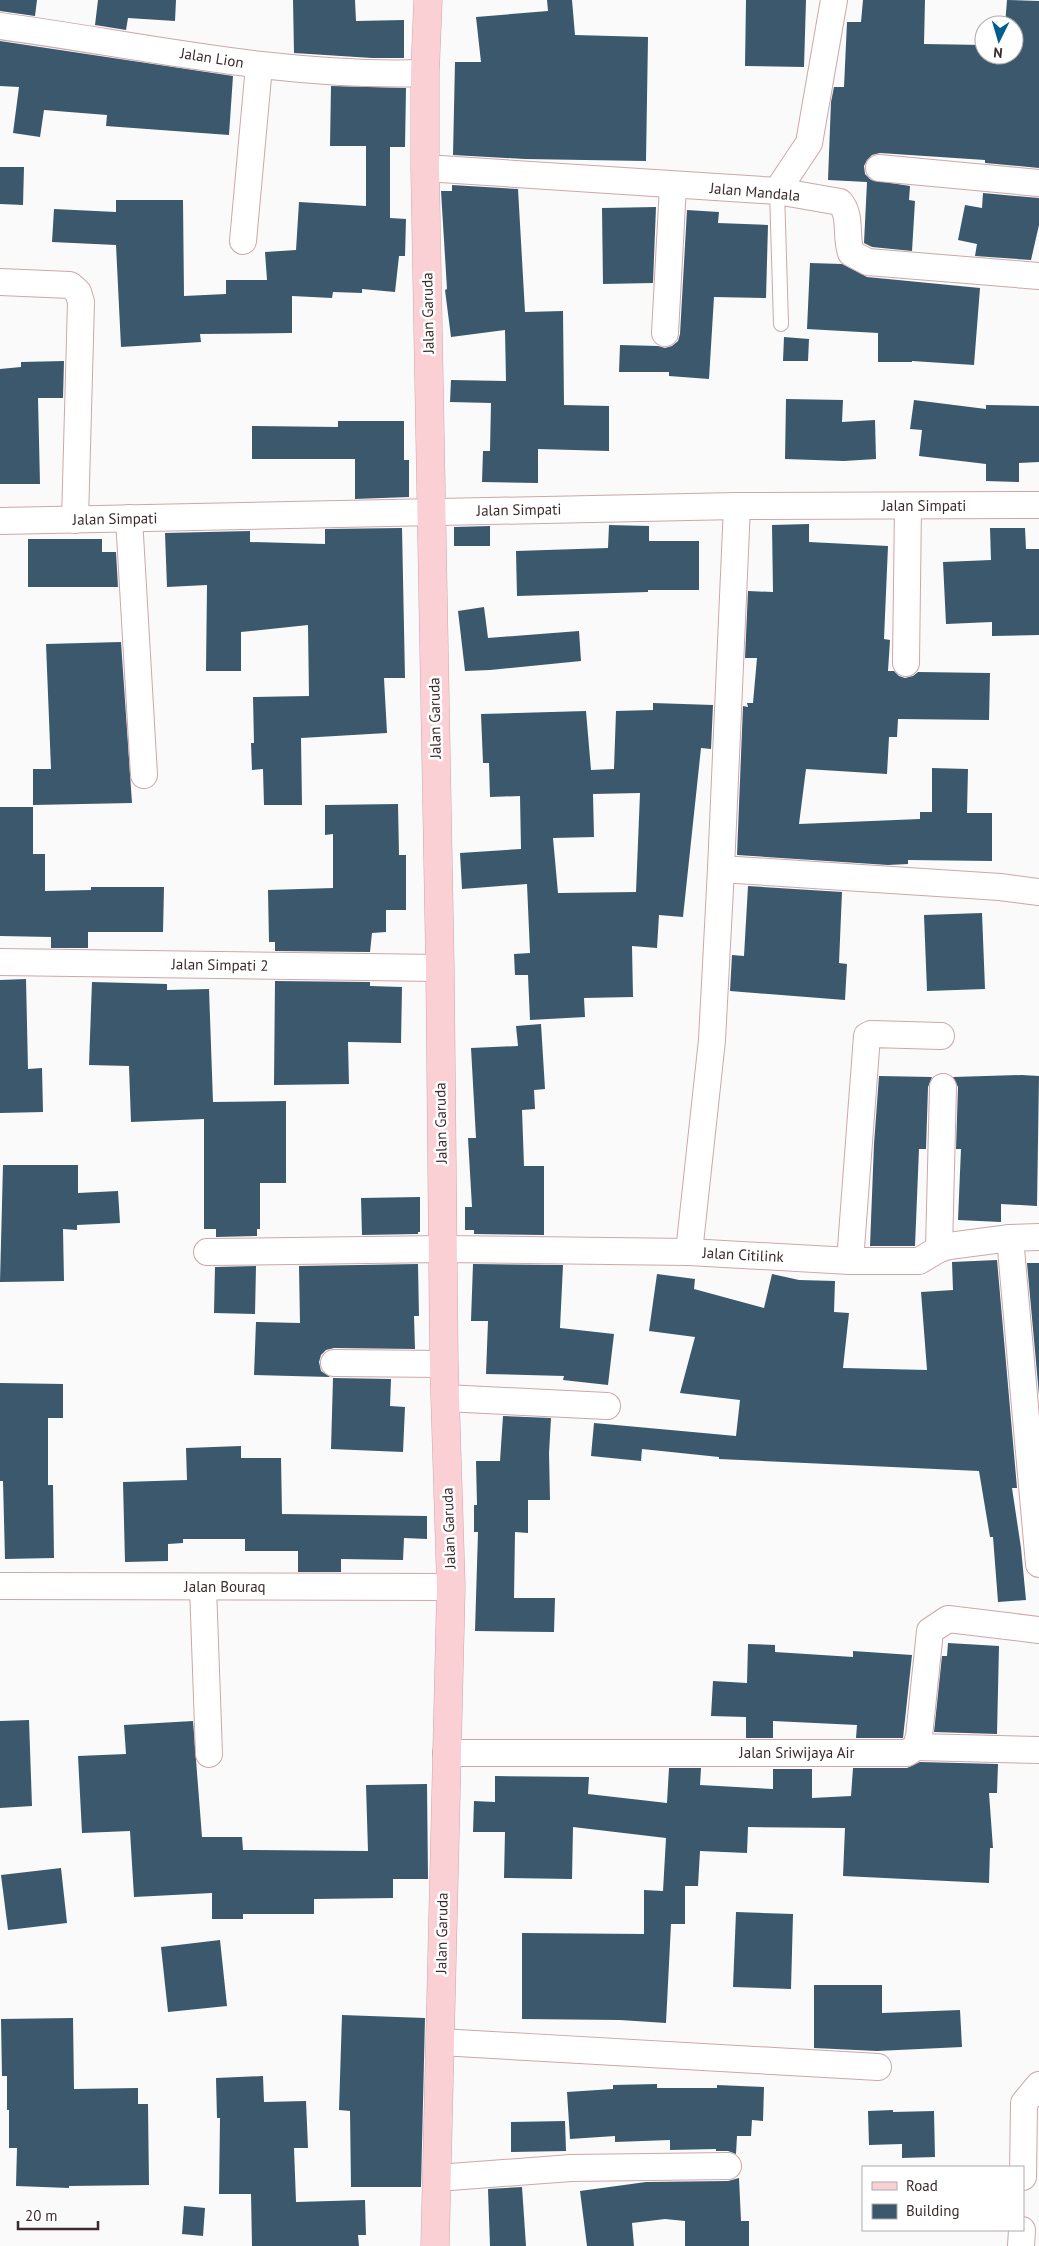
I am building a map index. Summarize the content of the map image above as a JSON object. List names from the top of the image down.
{
  "streets": {
    "street": [
      "Jalan Lion",
      "Jalan Mandala",
      "Jalan Garuda",
      "Jalan Simpati",
      "Jalan Simpati 2",
      "Jalan Citilink",
      "Jalan Bouraq",
      "Jalan Sriwijaya Air"
    ]
  },
  "crossings": [
    ["Jalan Lion", "Jalan Garuda"],
    ["Jalan Mandala", "Jalan Garuda"],
    ["Jalan Garuda", "Jalan Simpati"],
    ["Jalan Garuda", "Jalan Simpati 2"],
    ["Jalan Garuda", "Jalan Citilink"],
    ["Jalan Garuda", "Jalan Bouraq"],
    ["Jalan Garuda", "Jalan Sriwijaya Air"]
  ],
  "legend": ["Road", "Building"],
  "scale_bar": "20 m",
  "north": "bottom"
}
